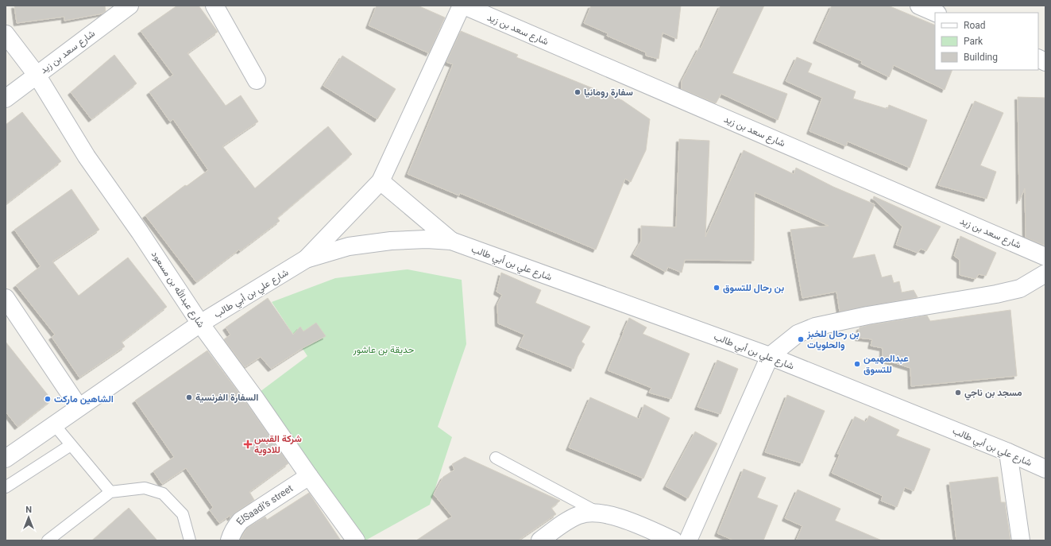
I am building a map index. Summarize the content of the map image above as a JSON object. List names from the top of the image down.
{
  "streets": {
    "street": [
      "شارع سعد بن زيد",
      "شارع علي بن أبي طالب",
      "شارع عبدالله بن مسعود",
      "ElSaadi’s street"
    ]
  },
  "crossings": [
    ["شارع سعد بن زيد", "شارع عبدالله بن مسعود"],
    ["شارع علي بن أبي طالب", "شارع عبدالله بن مسعود"],
    ["شارع عبدالله بن مسعود", "ElSaadi’s street"]
  ],
  "parks": ["حديقة بن عاشور"],
  "places": {
    "other": [
      "سفارة رومانيا",
      "بن رحال للتسوق",
      "بن رحال للخبز والحلويات",
      "عبدالمهيمن للتسوق",
      "مسجد بن ناجي",
      "السفارة الفرنسية",
      "الشاهين ماركت"
    ],
    "health": ["شركة القبس للادوية"]
  },
  "legend": ["Road", "Park", "Building"],
  "north": "top"
}
